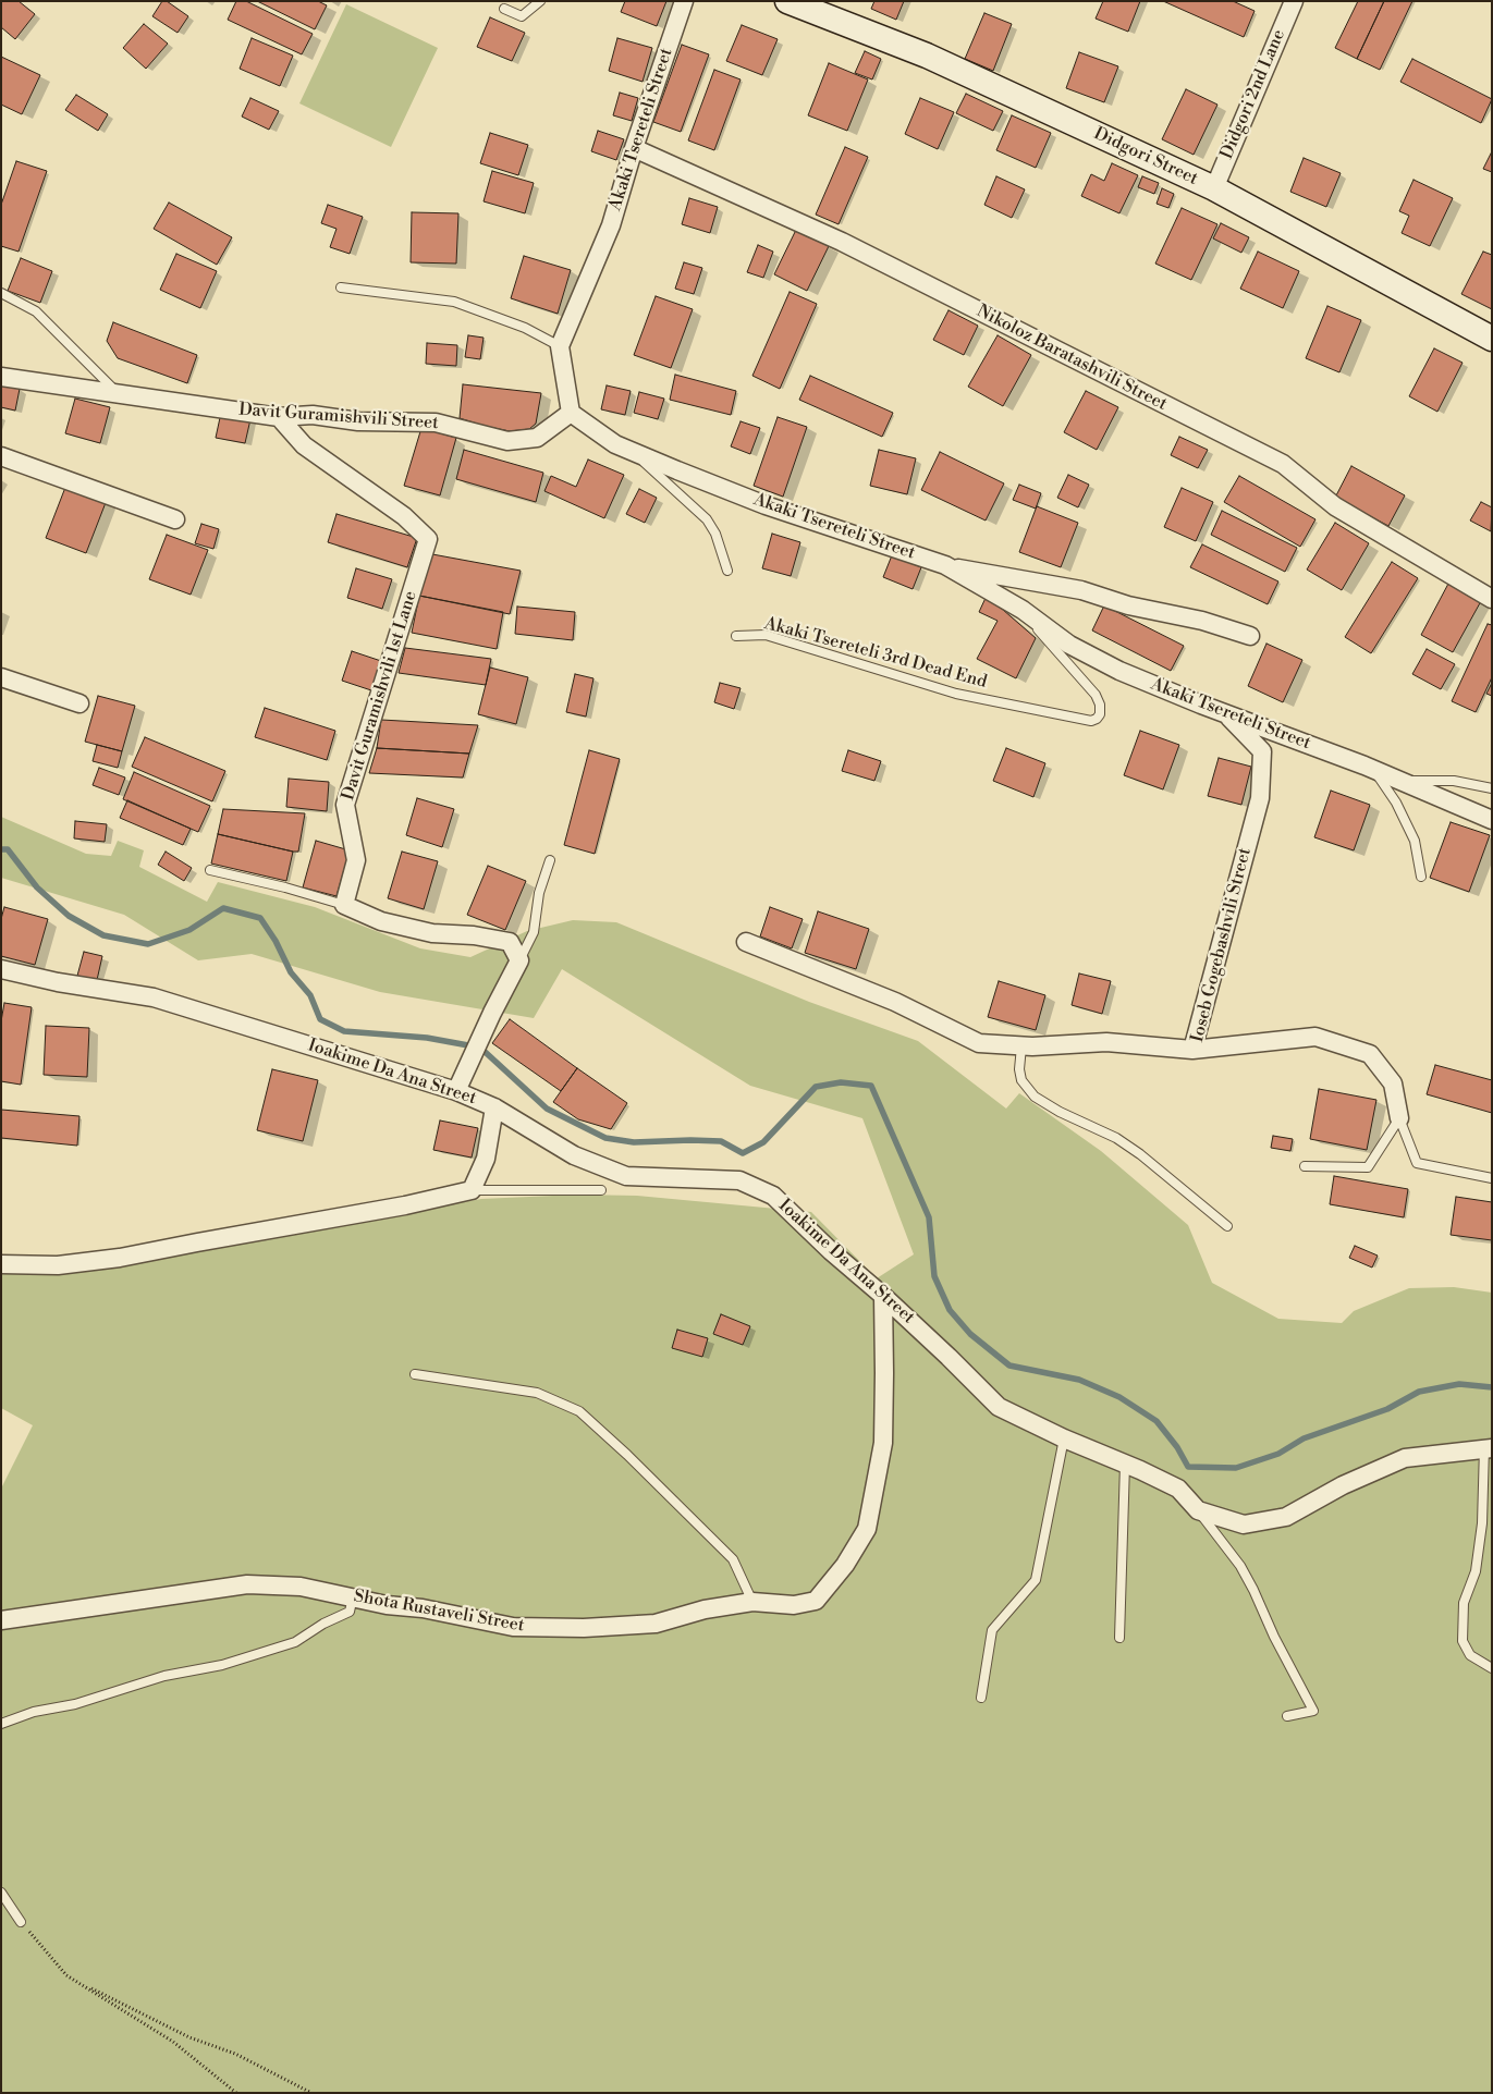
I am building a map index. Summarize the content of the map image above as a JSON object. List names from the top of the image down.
{
  "streets": {
    "street": [
      "Didgori 2nd Lane",
      "Akaki Tsereteli Street",
      "Didgori Street",
      "Nikoloz Baratashvili Street",
      "Davit Guramishvili Street",
      "Davit Guramishvili 1st Lane",
      "Ioseb Gogebashvili Street",
      "Ioakime Da Ana Street",
      "Shota Rustaveli Street"
    ],
    "lane": ["Akaki Tsereteli 3rd Dead End"]
  },
  "crossings": [
    ["Didgori 2nd Lane", "Didgori Street"],
    ["Akaki Tsereteli Street", "Nikoloz Baratashvili Street"],
    ["Akaki Tsereteli Street", "Davit Guramishvili Street"],
    ["Akaki Tsereteli Street", "Akaki Tsereteli 3rd Dead End"],
    ["Akaki Tsereteli Street", "Ioseb Gogebashvili Street"],
    ["Davit Guramishvili Street", "Davit Guramishvili 1st Lane"],
    ["Ioakime Da Ana Street", "Shota Rustaveli Street"]
  ]
}
